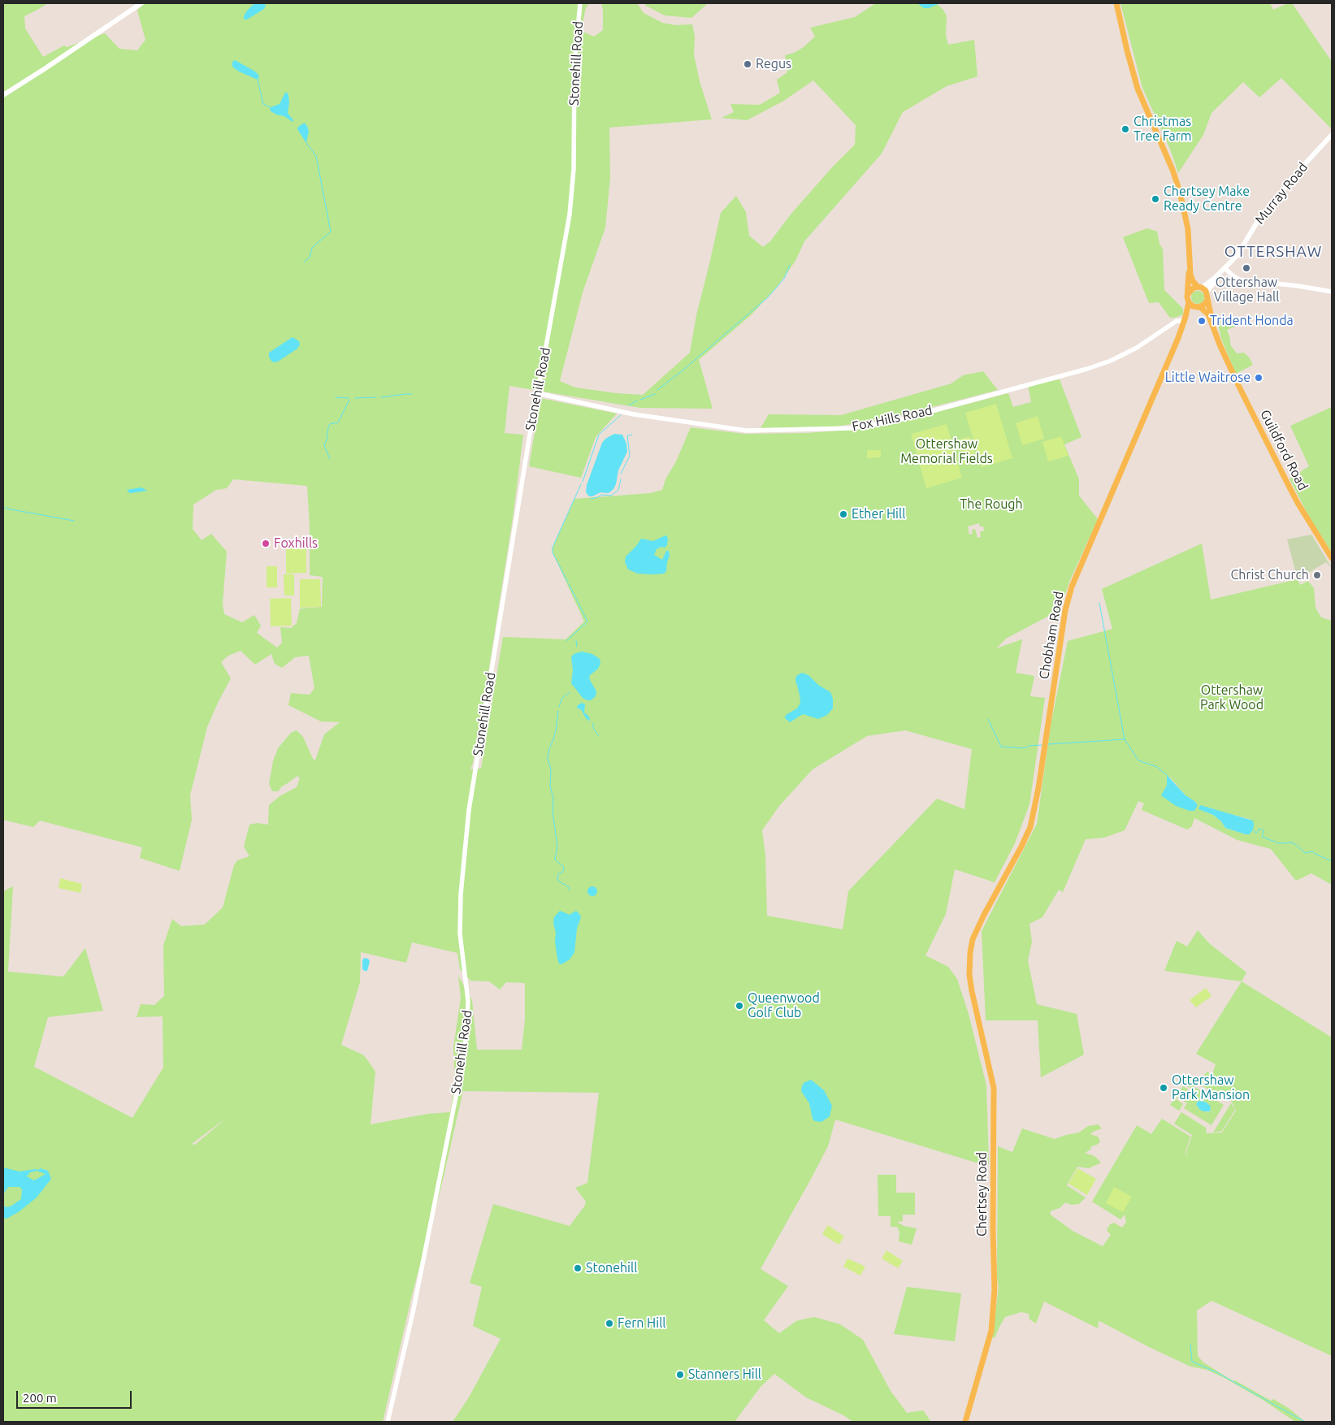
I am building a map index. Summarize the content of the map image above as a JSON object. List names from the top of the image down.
{
  "streets": {
    "main road": [
      "Murray Road",
      "Guildford Road",
      "Chobham Road",
      "Chertsey Road"
    ],
    "street": ["Stonehill Road", "Fox Hills Road"]
  },
  "crossings": [
    ["Stonehill Road", "Fox Hills Road"],
    ["Murray Road", "Guildford Road"],
    ["Murray Road", "Chobham Road"],
    ["Fox Hills Road", "Chobham Road"],
    ["Guildford Road", "Chobham Road"],
    ["Chobham Road", "Chertsey Road"]
  ],
  "districts": ["OTTERSHAW"],
  "parks": ["Ottershaw Memorial Fields", "The Rough", "Ottershaw Park Wood"],
  "places": [
    "Regus",
    "Christmas Tree Farm",
    "Chertsey Make Ready Centre",
    "Ottershaw Village Hall",
    "Trident Honda",
    "Little Waitrose",
    "Ether Hill",
    "Foxhills",
    "Christ Church",
    "Queenwood Golf Club",
    "Ottershaw Park Mansion",
    "Stonehill",
    "Fern Hill",
    "Stanners Hill"
  ],
  "scale_bar": "200 m"
}
